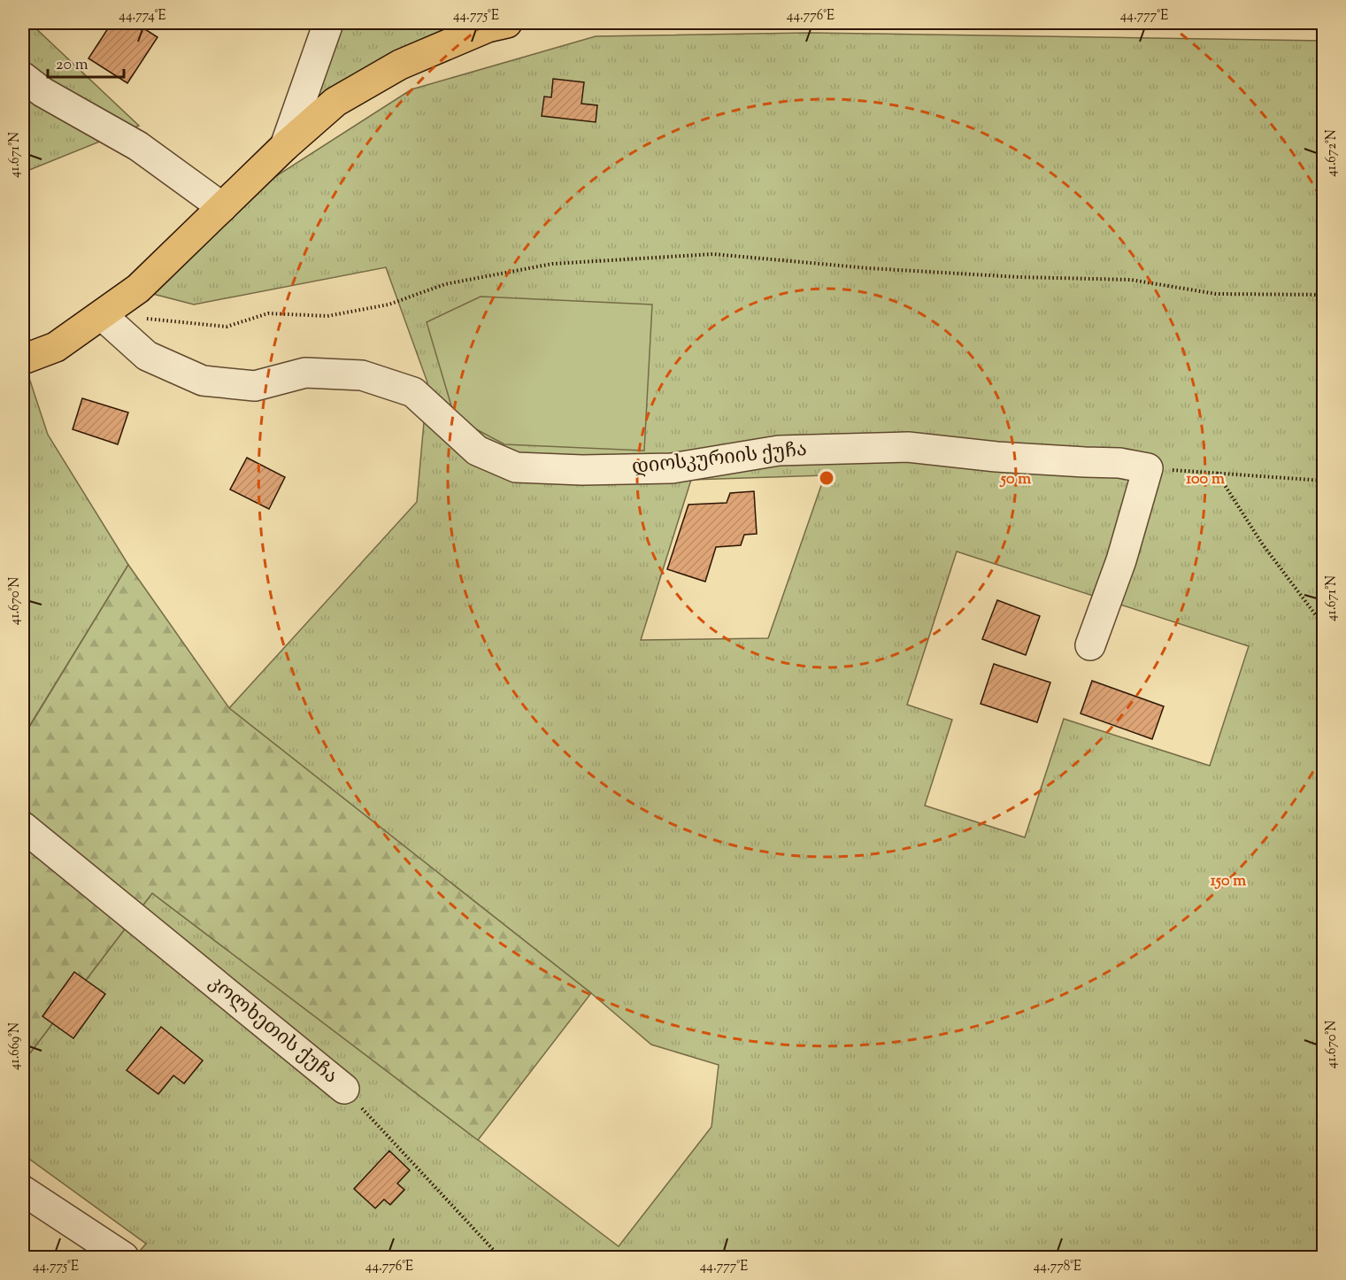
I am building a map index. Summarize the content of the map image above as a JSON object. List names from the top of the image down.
{
  "streets": {
    "street": ["დიოსკურიის ქუჩა", "კოლხეთის ქუჩა"]
  },
  "scale_bar": "20 m",
  "coordinates": [
    "44.774°E",
    "44.775°E",
    "44.776°E",
    "44.777°E",
    "41.672°N",
    "41.671°N",
    "41.670°N",
    "41.669°N",
    "44.778°E"
  ],
  "rings": ["50 m", "100 m", "150 m"]
}
